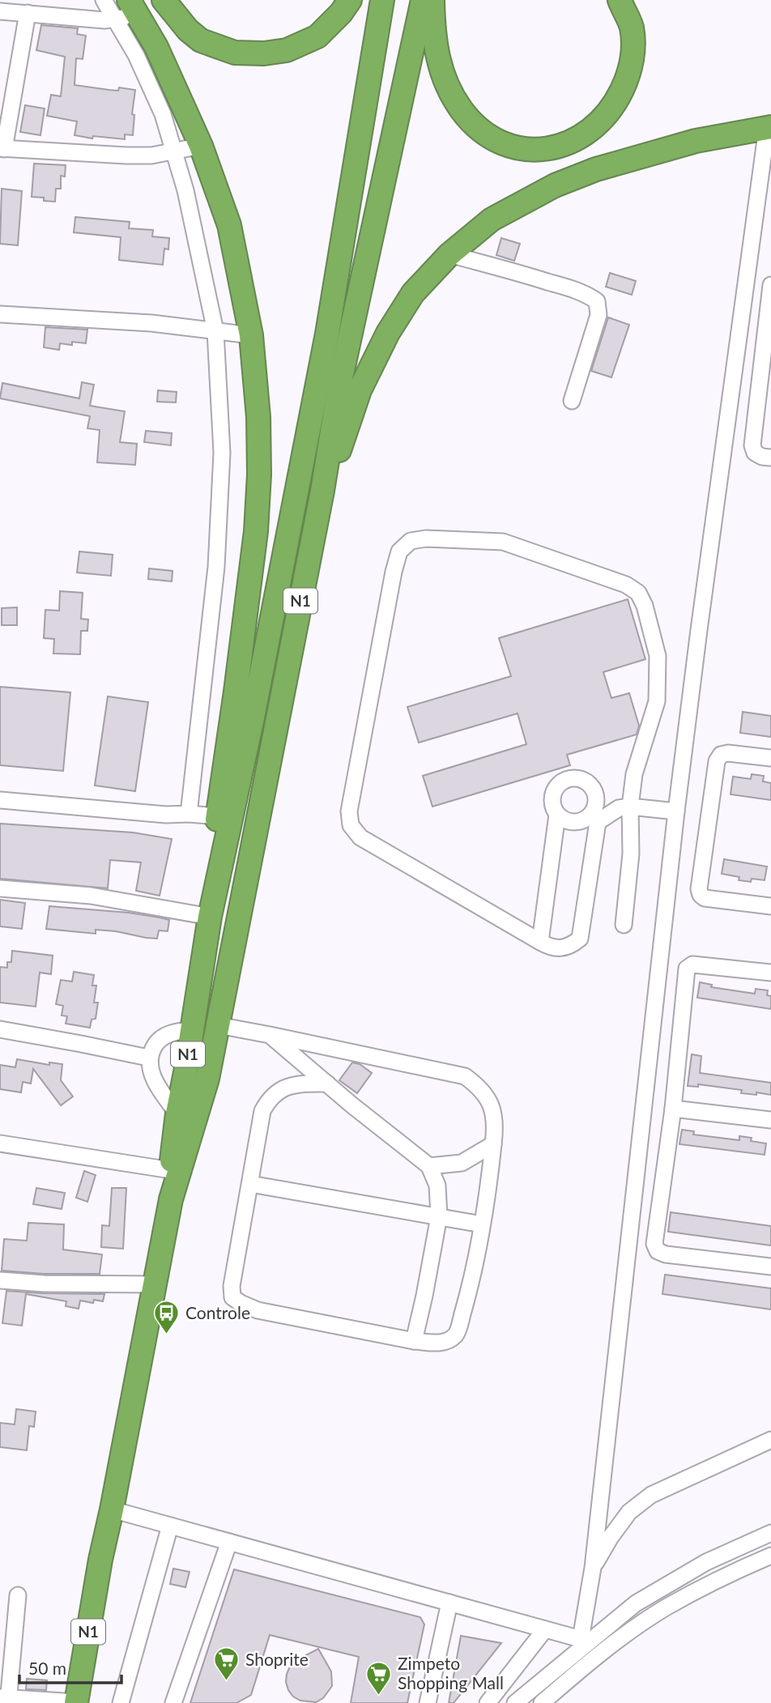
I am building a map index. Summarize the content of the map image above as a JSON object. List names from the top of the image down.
{
  "streets": {
    "highway": ["N1"]
  },
  "places": {
    "bus stop": ["Controle"],
    "supermarket": ["Shoprite", "Zimpeto Shopping Mall"]
  },
  "scale_bar": "50 m"
}
